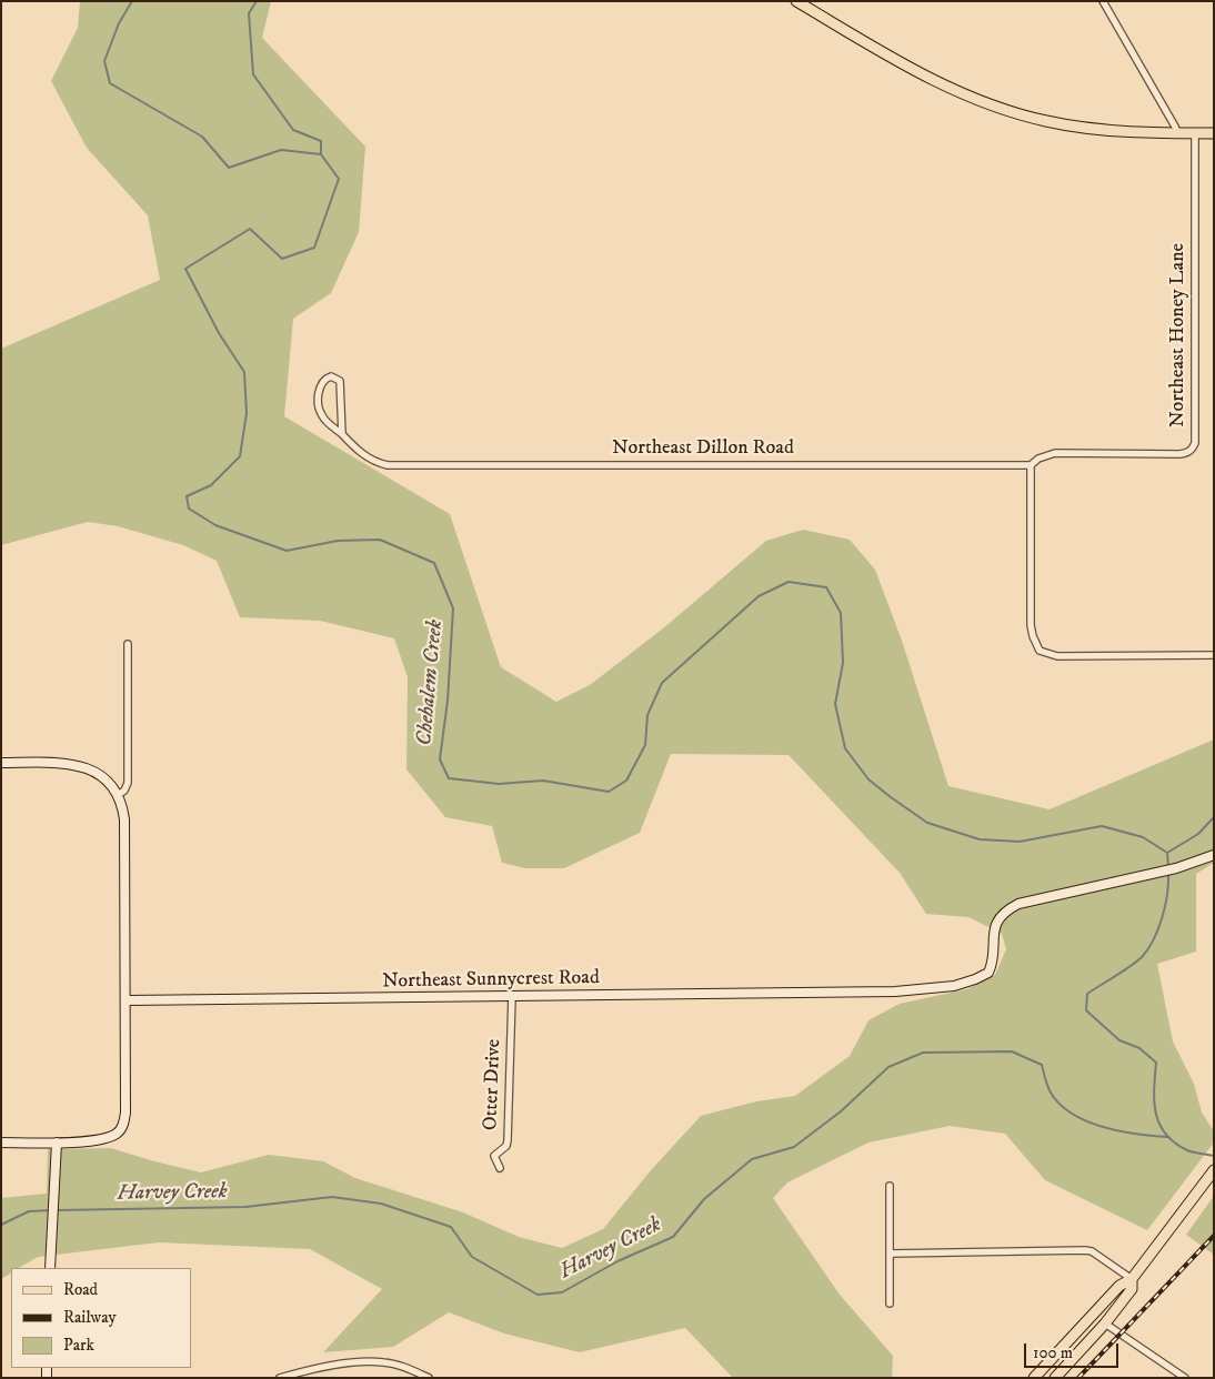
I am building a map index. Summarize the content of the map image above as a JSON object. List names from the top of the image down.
{
  "streets": {
    "street": [
      "Northeast Honey Lane",
      "Northeast Dillon Road",
      "Northeast Sunnycrest Road",
      "Otter Drive"
    ]
  },
  "crossings": [
    ["Northeast Honey Lane", "Northeast Dillon Road"],
    ["Northeast Sunnycrest Road", "Otter Drive"]
  ],
  "water": ["Chehalem Creek", "Harvey Creek"],
  "legend": ["Road", "Railway", "Park"],
  "scale_bar": "100 m"
}
